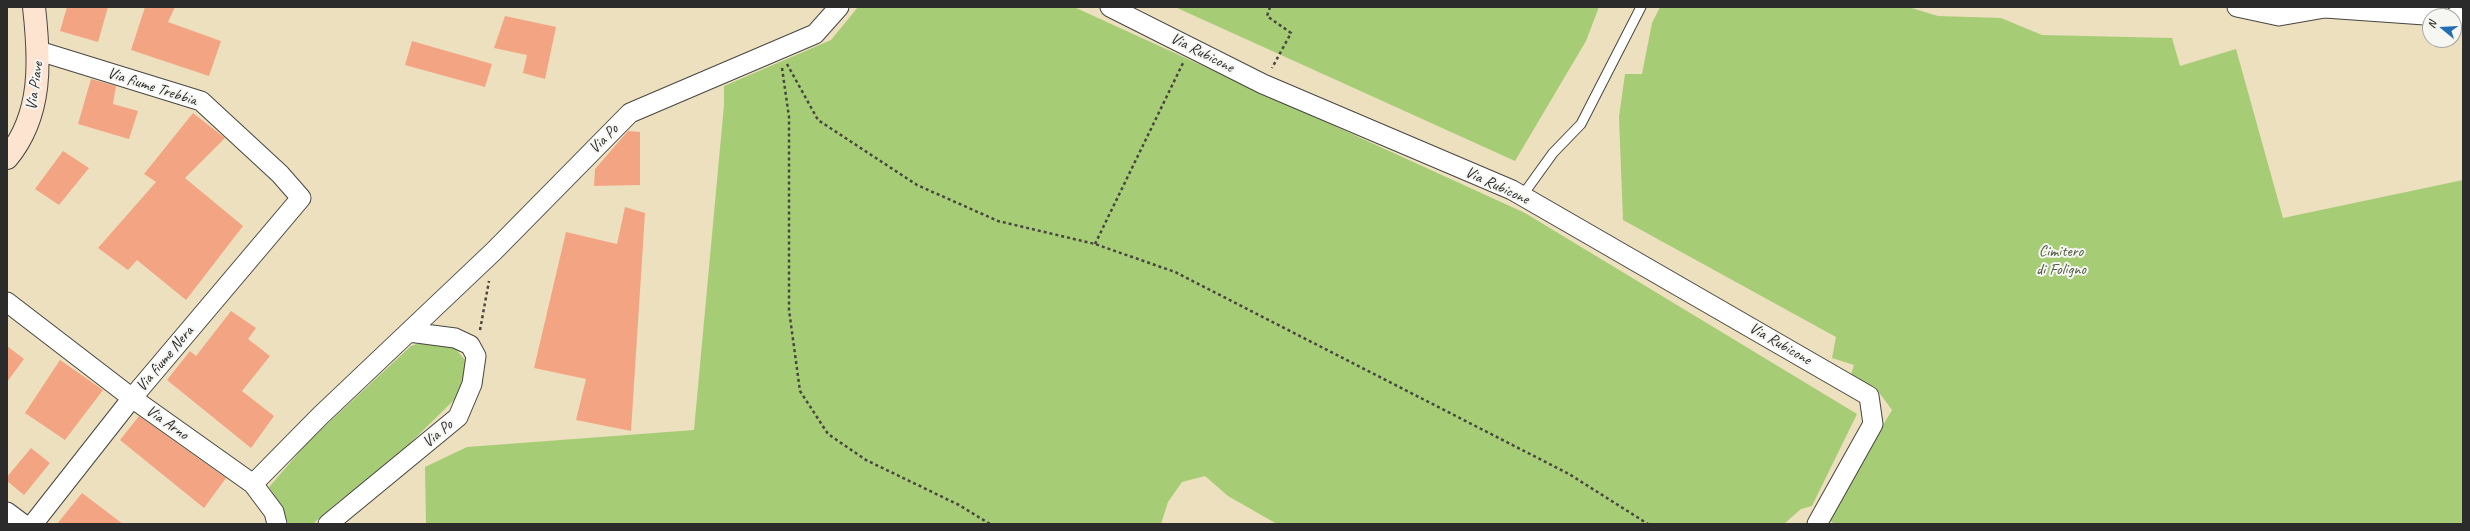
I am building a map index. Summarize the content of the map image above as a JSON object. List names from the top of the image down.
{
  "streets": {
    "main road": ["Via Piave"],
    "street": [
      "Via Rubicone",
      "Via fiume Trebbia",
      "Via Po",
      "Via fiume Nera",
      "Via Arno"
    ]
  },
  "crossings": [
    ["Via Piave", "Via fiume Trebbia"],
    ["Via fiume Trebbia", "Via fiume Nera"],
    ["Via Po", "Via Arno"],
    ["Via fiume Nera", "Via Arno"]
  ],
  "parks": ["Cimitero di Foligno"],
  "north": "left"
}
